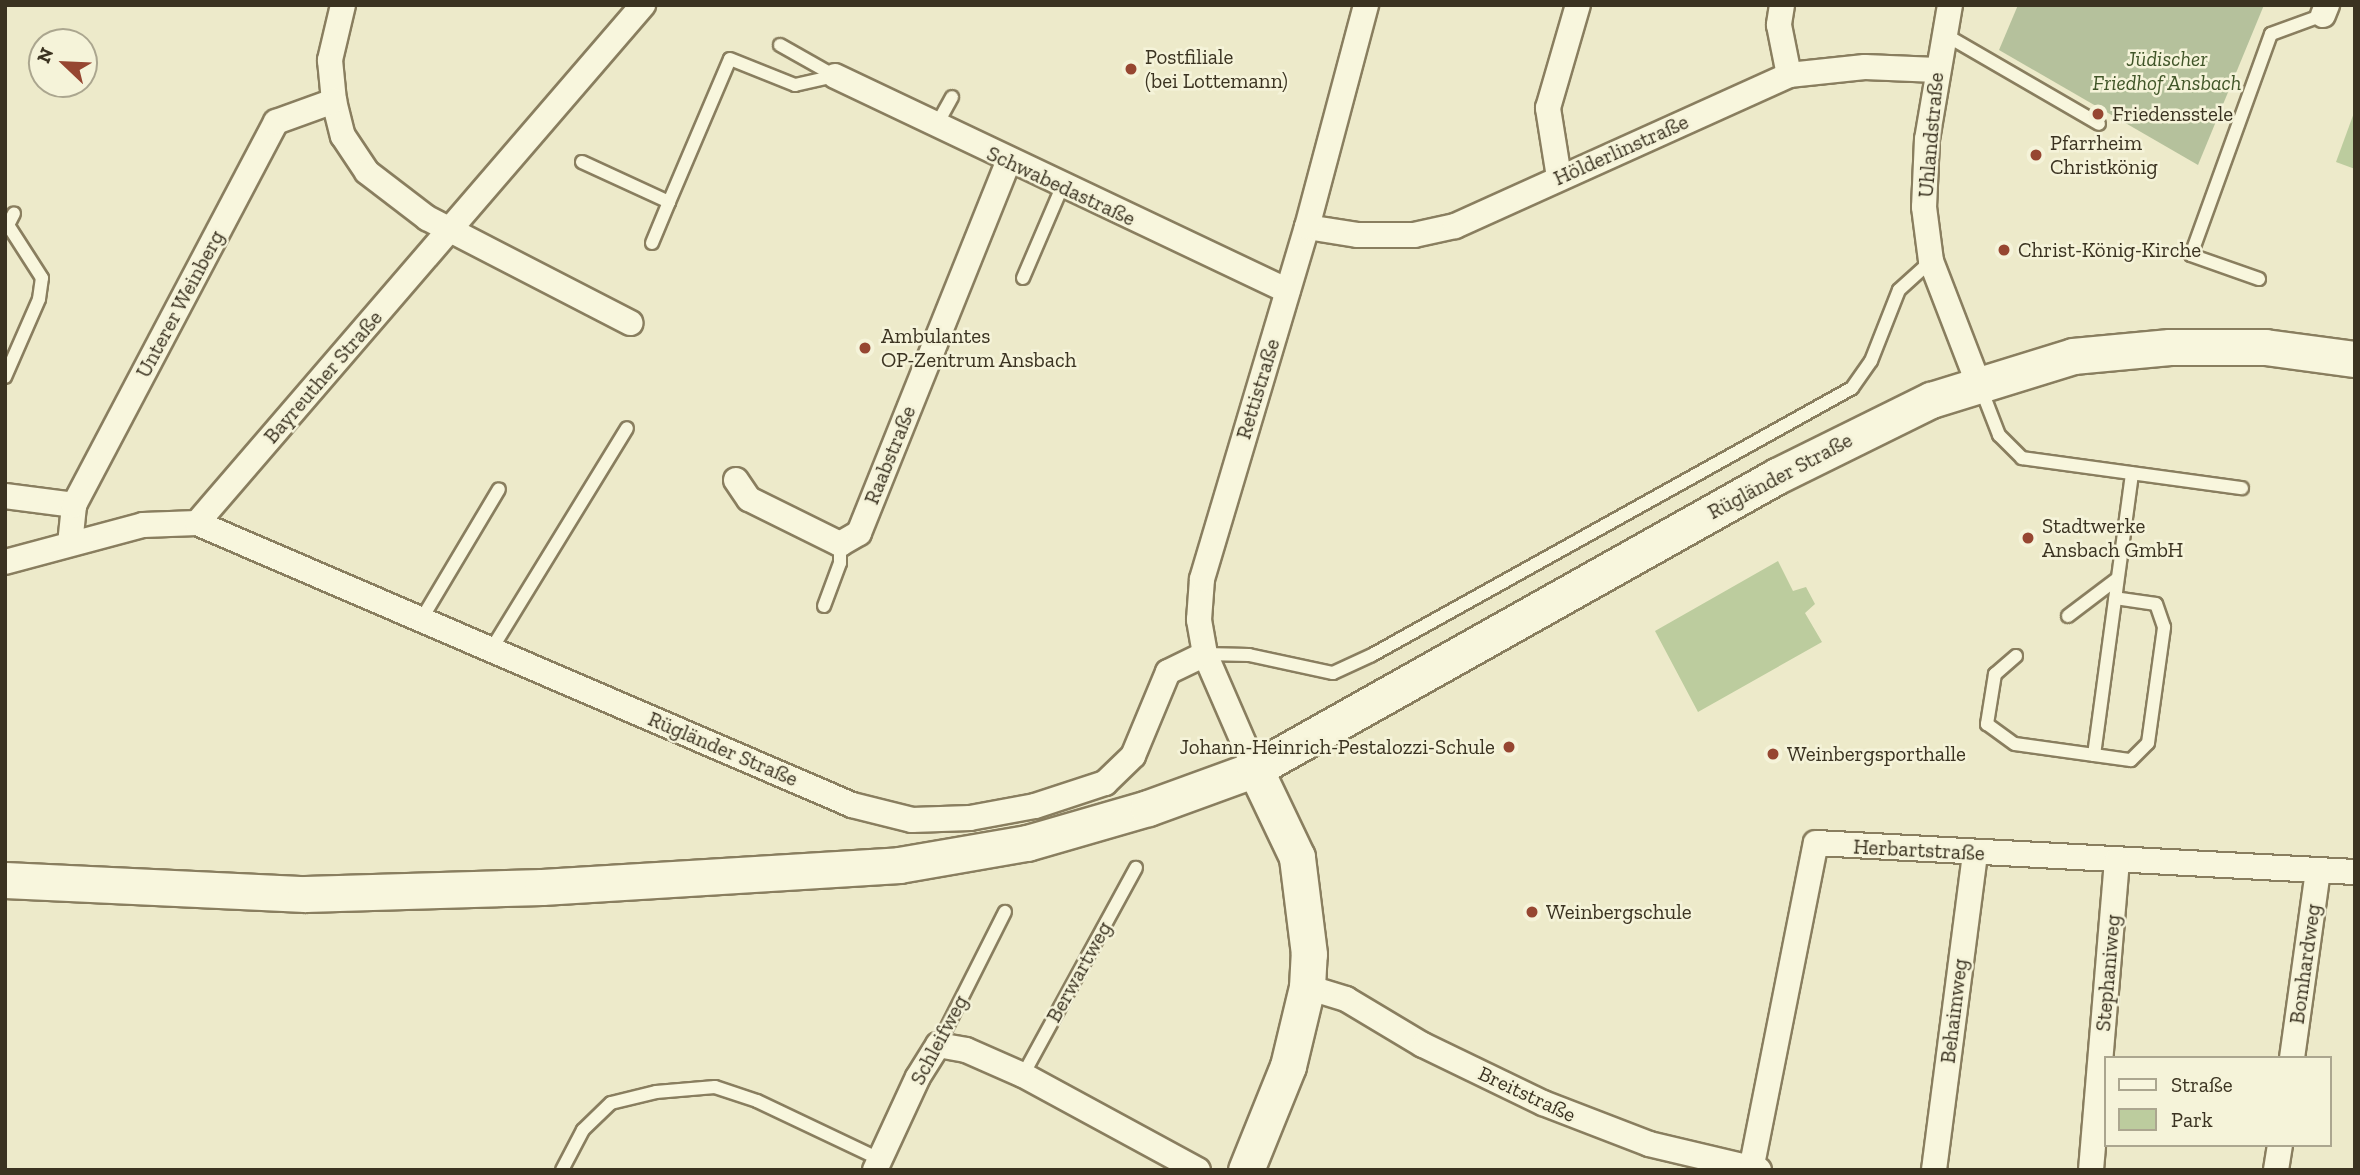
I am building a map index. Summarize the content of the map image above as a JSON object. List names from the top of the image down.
{
  "streets": {
    "main road": ["Rügländer Straße"],
    "street": [
      "Uhlandstraße",
      "Hölderlinstraße",
      "Schwabedastraße",
      "Unterer Weinberg",
      "Bayreuther Straße",
      "Rettistraße",
      "Raabstraße",
      "Herbartstraße",
      "Bomhardweg",
      "Stephaniweg",
      "Behaimweg",
      "Schleifweg",
      "Breitstraße"
    ],
    "lane": ["Berwartweg"]
  },
  "crossings": [
    ["Uhlandstraße", "Hölderlinstraße"],
    ["Uhlandstraße", "Rügländer Straße"],
    ["Hölderlinstraße", "Rettistraße"],
    ["Schwabedastraße", "Rettistraße"],
    ["Schwabedastraße", "Raabstraße"],
    ["Bayreuther Straße", "Rügländer Straße"],
    ["Rettistraße", "Rügländer Straße"],
    ["Herbartstraße", "Bomhardweg"],
    ["Herbartstraße", "Stephaniweg"],
    ["Herbartstraße", "Behaimweg"],
    ["Herbartstraße", "Breitstraße"]
  ],
  "parks": ["Jüdischer Friedhof Ansbach"],
  "places": [
    "Postfiliale (bei Lottemann)",
    "Friedensstele",
    "Pfarrheim Christkönig",
    "Christ-König-Kirche",
    "Ambulantes OP-Zentrum Ansbach",
    "Stadtwerke Ansbach GmbH",
    "Johann-Heinrich-Pestalozzi-Schule",
    "Weinbergsporthalle",
    "Weinbergschule"
  ],
  "legend": ["Straße", "Park"],
  "north": "top left"
}
